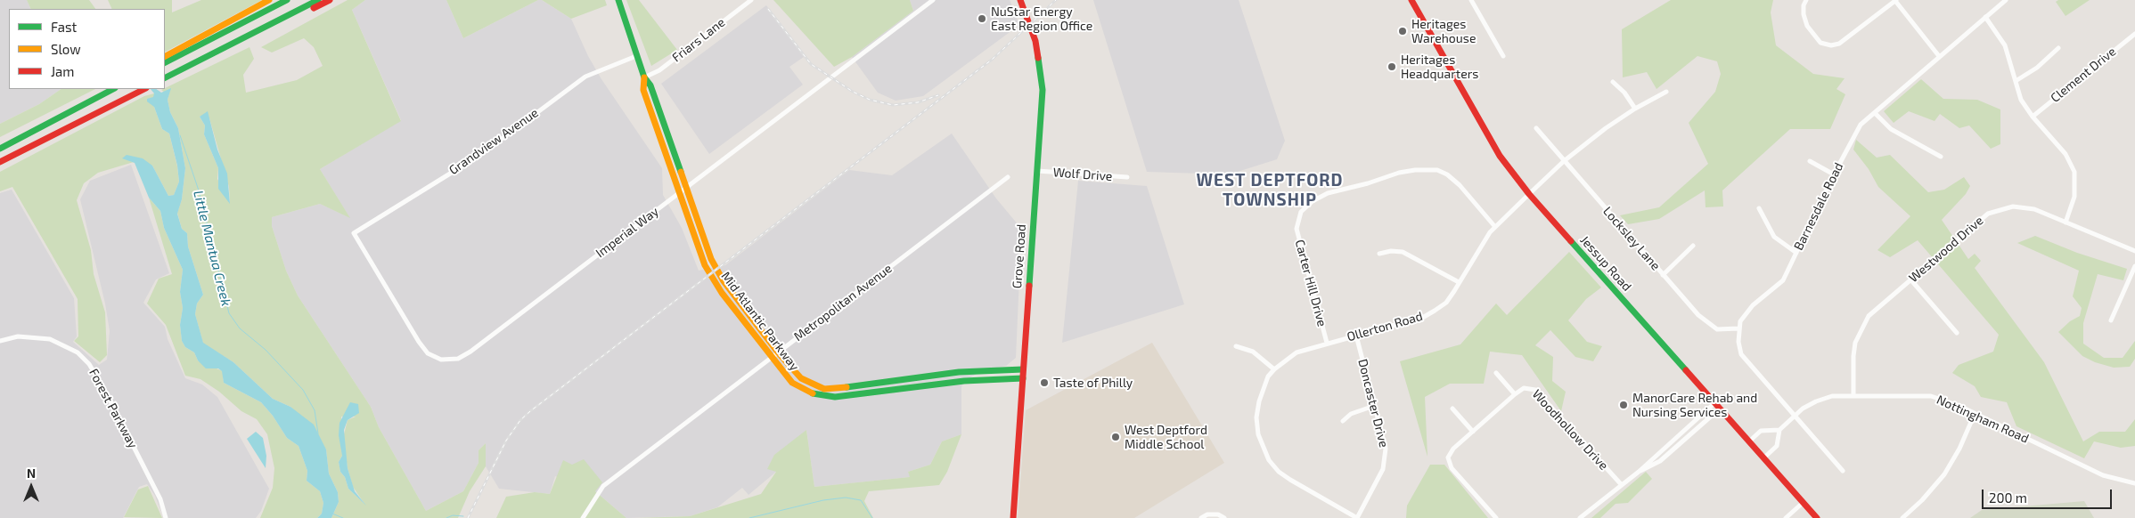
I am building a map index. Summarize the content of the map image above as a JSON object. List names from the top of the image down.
{
  "streets": {
    "main road": ["Grove Road", "Jessup Road", "Mid Atlantic Parkway"],
    "street": [
      "Friars Lane",
      "Clement Drive",
      "Grandview Avenue",
      "Wolf Drive",
      "Barnesdale Road",
      "Imperial Way",
      "Locksley Lane",
      "Westwood Drive",
      "Carter Hill Drive",
      "Metropolitan Avenue",
      "Ollerton Road",
      "Doncaster Drive",
      "Forest Parkway",
      "Nottingham Road",
      "Woodhollow Drive"
    ]
  },
  "crossings": [
    ["Friars Lane", "Mid Atlantic Parkway"],
    ["Grandview Avenue", "Imperial Way"],
    ["Grandview Avenue", "Mid Atlantic Parkway"],
    ["Wolf Drive", "Grove Road"],
    ["Barnesdale Road", "Locksley Lane"],
    ["Imperial Way", "Mid Atlantic Parkway"],
    ["Locksley Lane", "Ollerton Road"],
    ["Westwood Drive", "Nottingham Road"],
    ["Grove Road", "Mid Atlantic Parkway"],
    ["Jessup Road", "Ollerton Road"],
    ["Jessup Road", "Nottingham Road"],
    ["Carter Hill Drive", "Ollerton Road"],
    ["Metropolitan Avenue", "Mid Atlantic Parkway"],
    ["Ollerton Road", "Doncaster Drive"]
  ],
  "districts": ["WEST DEPTFORD TOWNSHIP"],
  "water": ["Little Mantua Creek"],
  "places": [
    "NuStar Energy East Region Office",
    "Heritages Warehouse",
    "Heritages Headquarters",
    "Taste of Philly",
    "ManorCare Rehab and Nursing Services",
    "West Deptford Middle School"
  ],
  "legend": ["Fast", "Slow", "Jam"],
  "scale_bar": "200 m",
  "north": "top"
}
